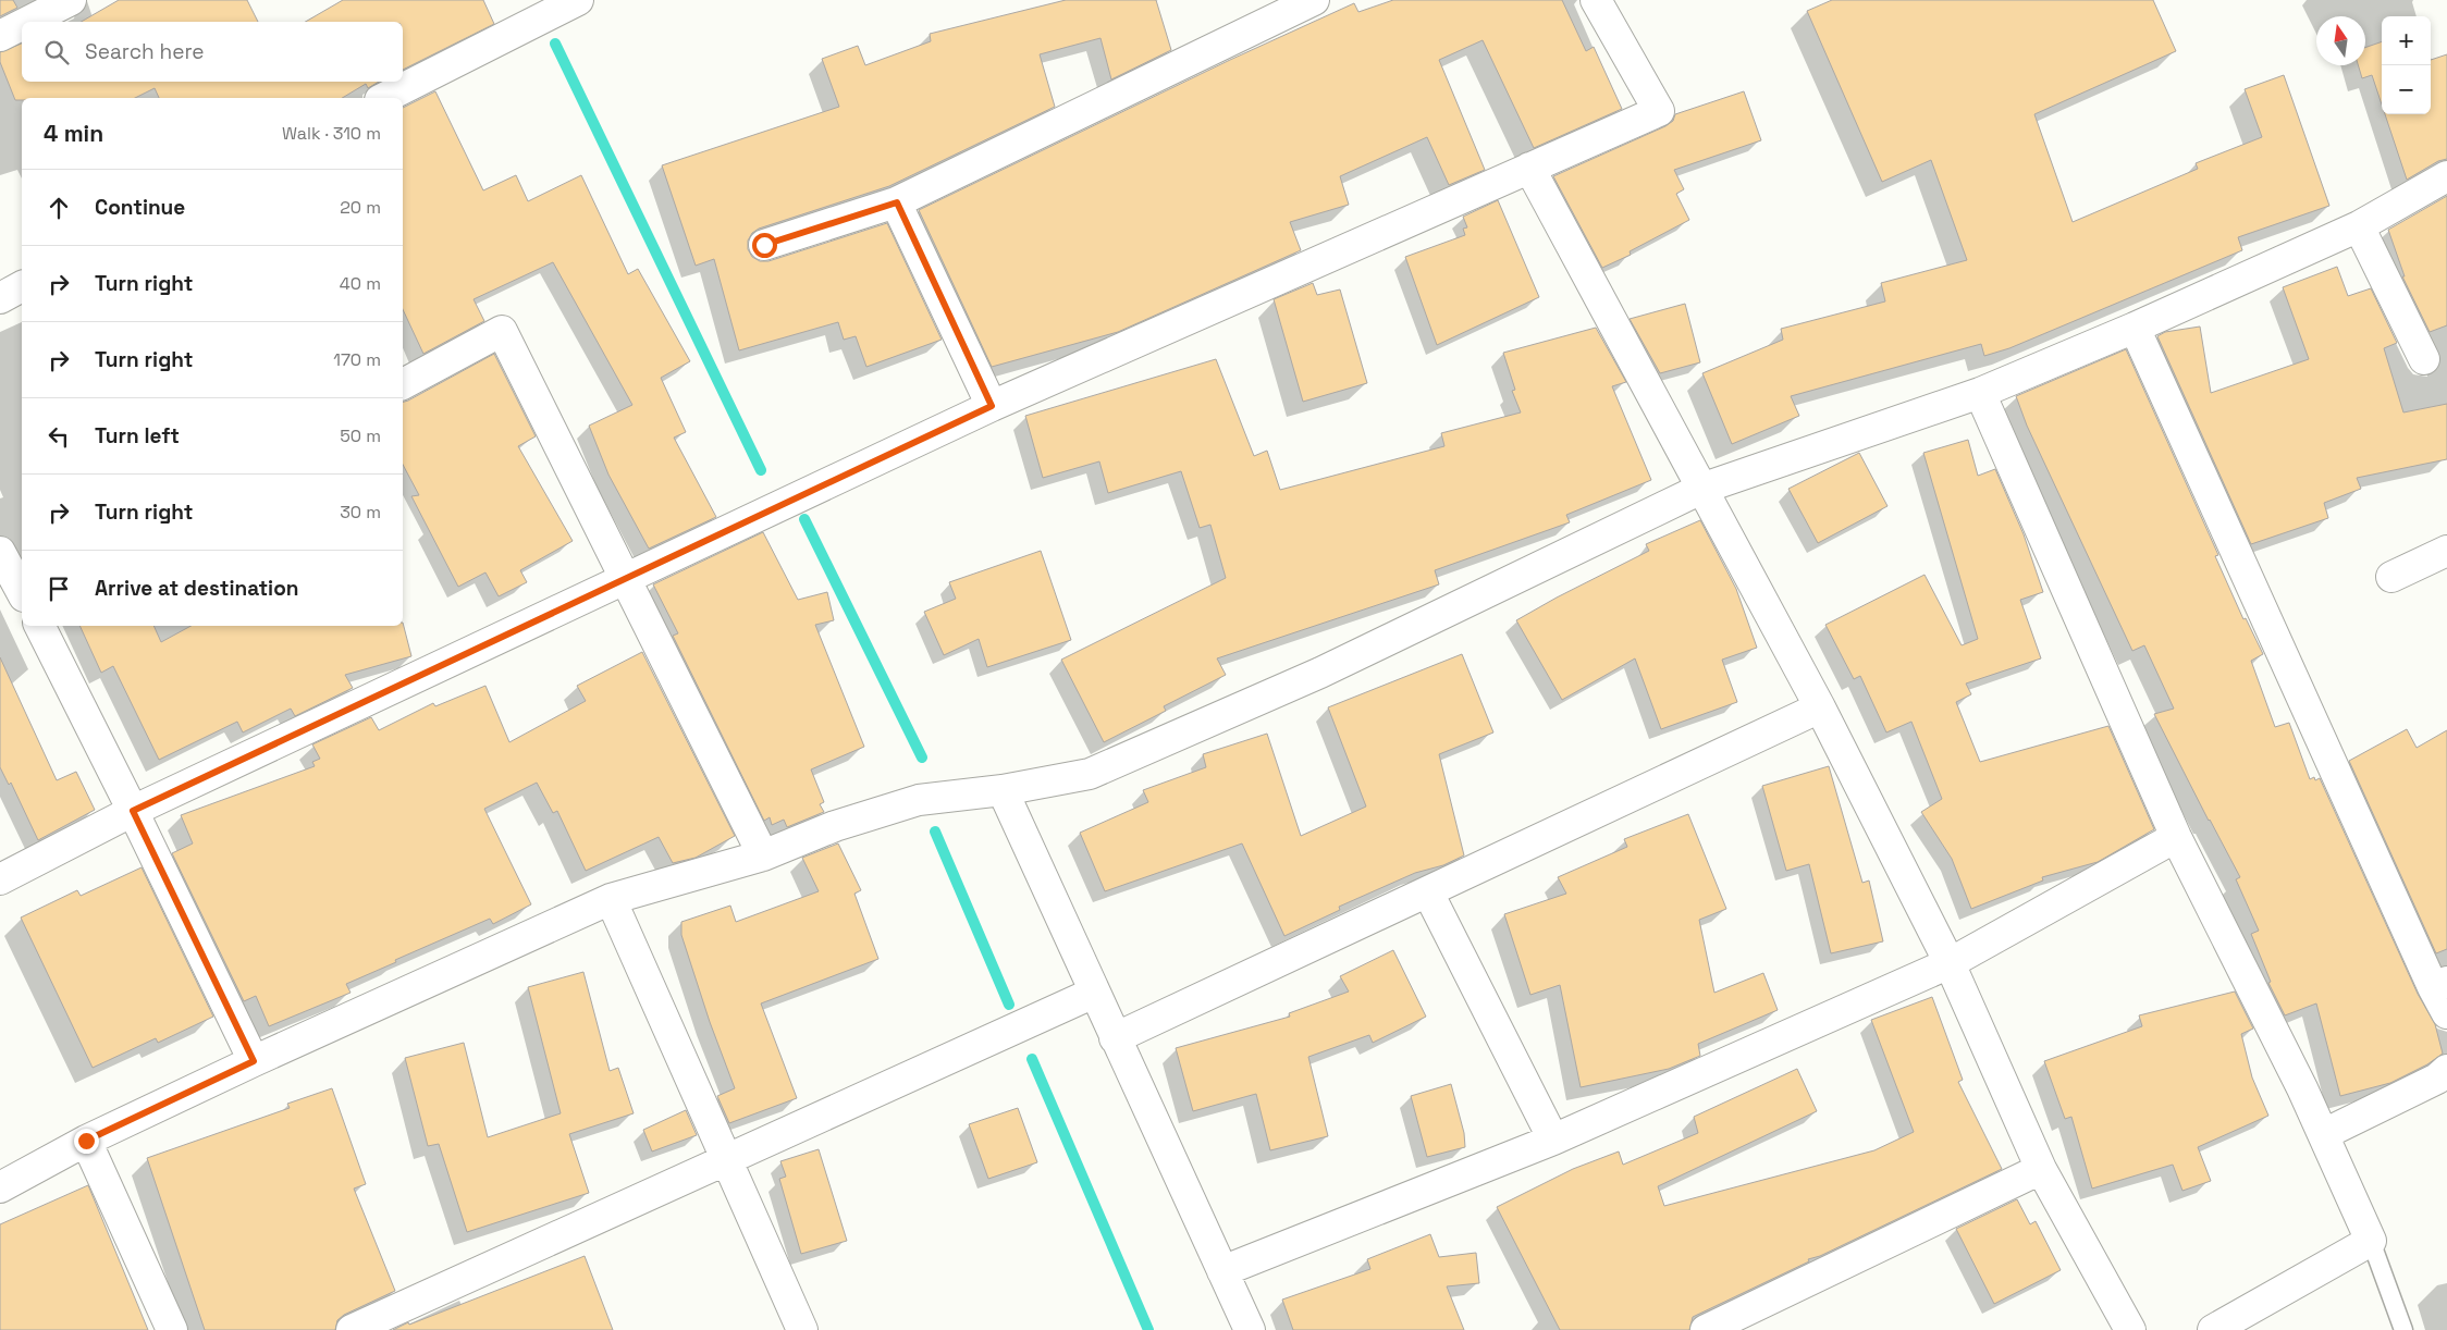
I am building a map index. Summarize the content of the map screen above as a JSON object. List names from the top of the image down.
{
  "north": "top",
  "page": {
    "map_buttons": ["+", "−"],
    "search": "Search here",
    "heading": ["4 min", "Walk · 310 m"],
    "list": [
      ["Continue", "20 m"],
      ["Turn right", "40 m"],
      ["Turn right", "170 m"],
      ["Turn left", "50 m"],
      ["Turn right", "30 m"],
      "Arrive at destination"
    ]
  }
}
